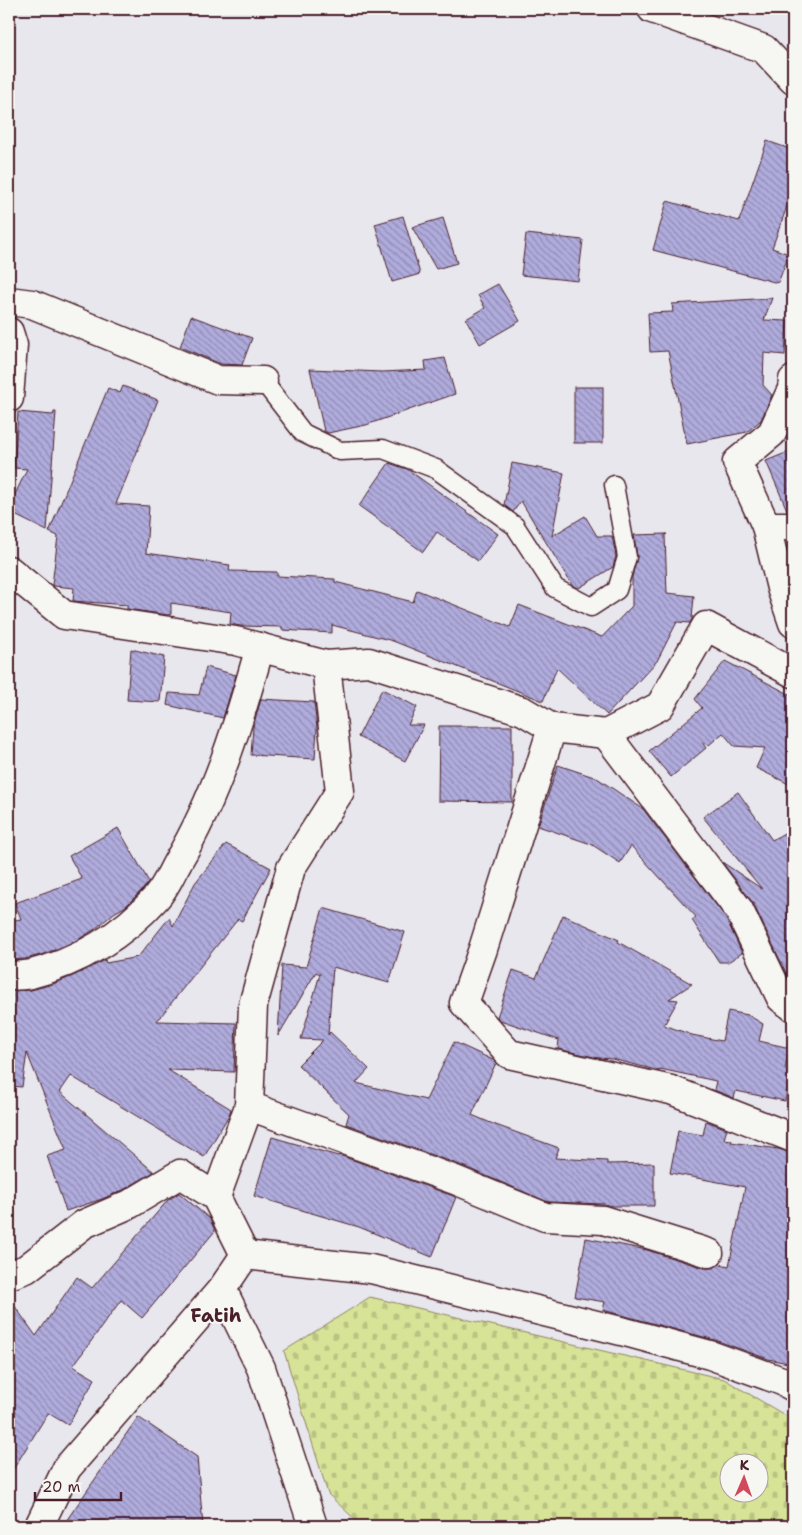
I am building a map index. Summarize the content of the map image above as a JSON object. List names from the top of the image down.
{
  "districts": ["Fatih"],
  "scale_bar": "20 m",
  "north": "top"
}
